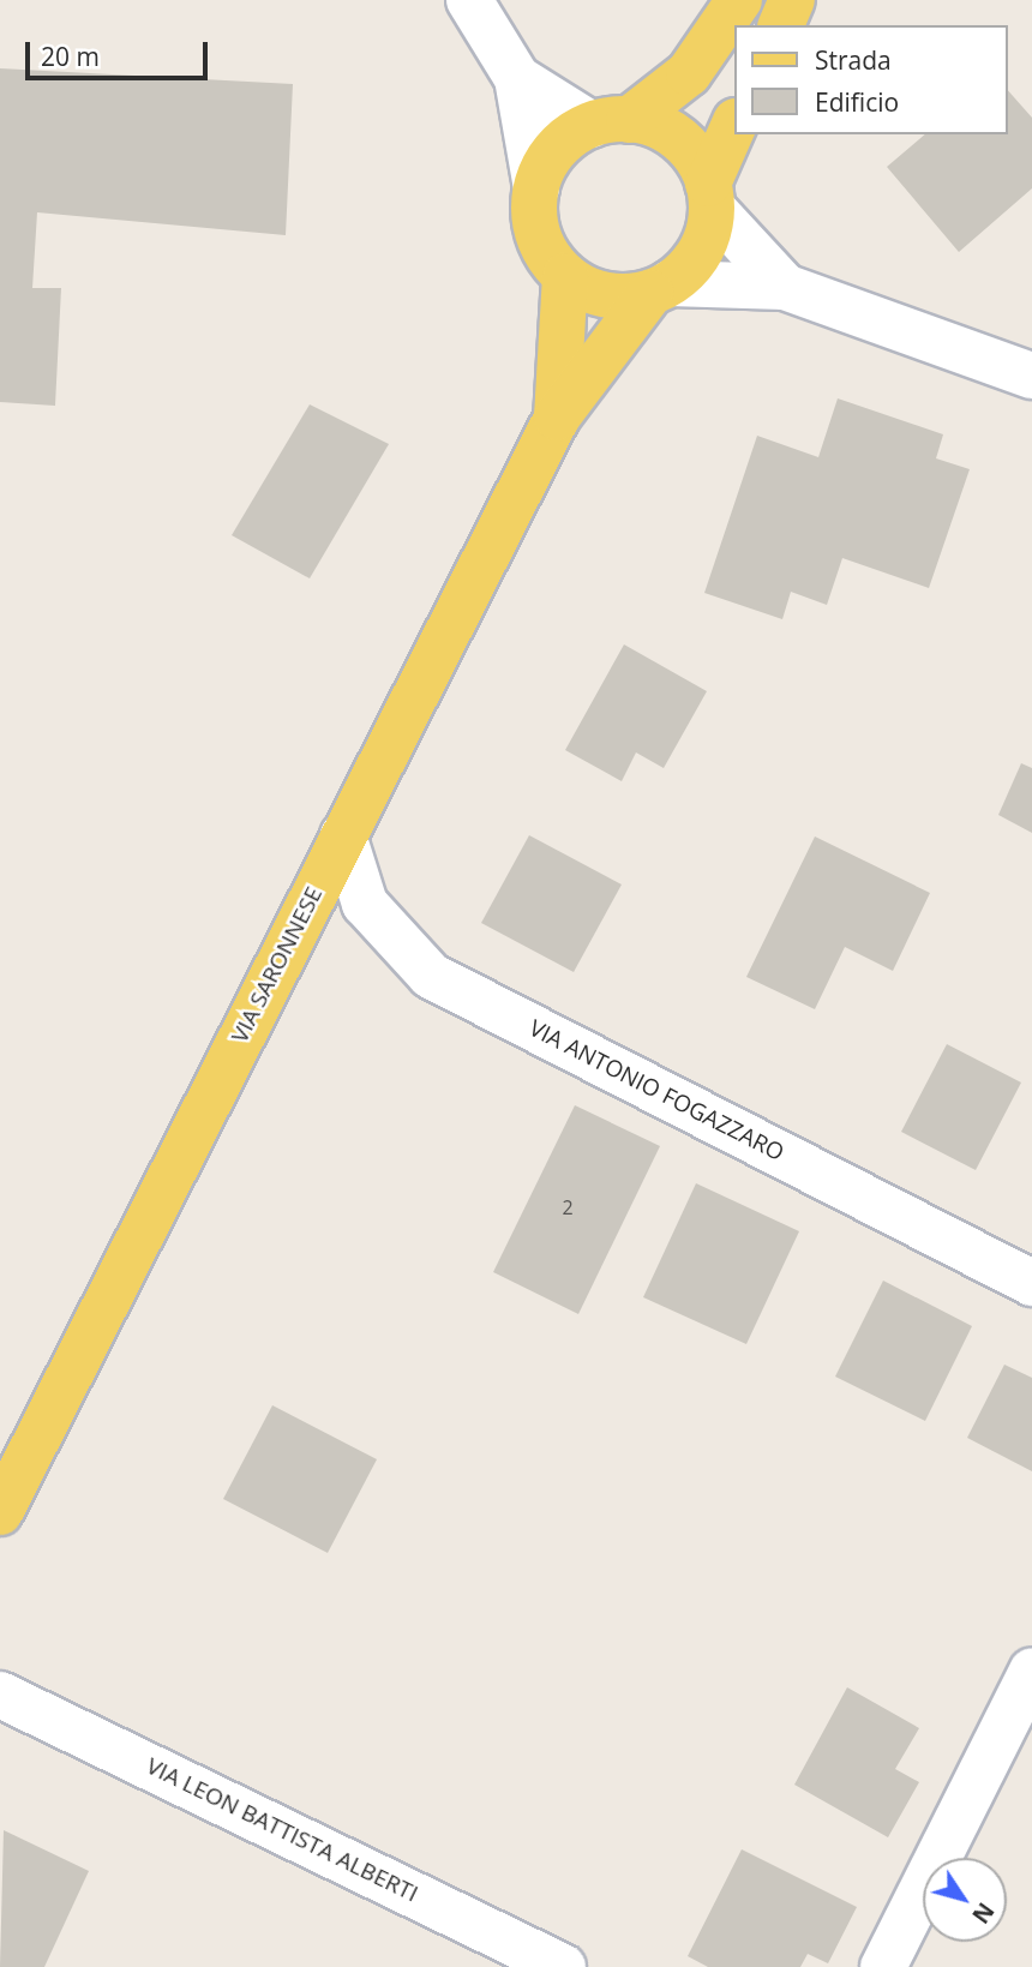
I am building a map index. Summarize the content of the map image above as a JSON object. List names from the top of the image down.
{
  "streets": {
    "main road": ["VIA SARONNESE"],
    "street": ["VIA ANTONIO FOGAZZARO", "VIA LEON BATTISTA ALBERTI"]
  },
  "crossings": [
    ["VIA SARONNESE", "VIA ANTONIO FOGAZZARO"]
  ],
  "house_numbers": ["2"],
  "legend": ["Strada", "Edificio"],
  "scale_bar": "20 m",
  "north": "bottom right"
}
